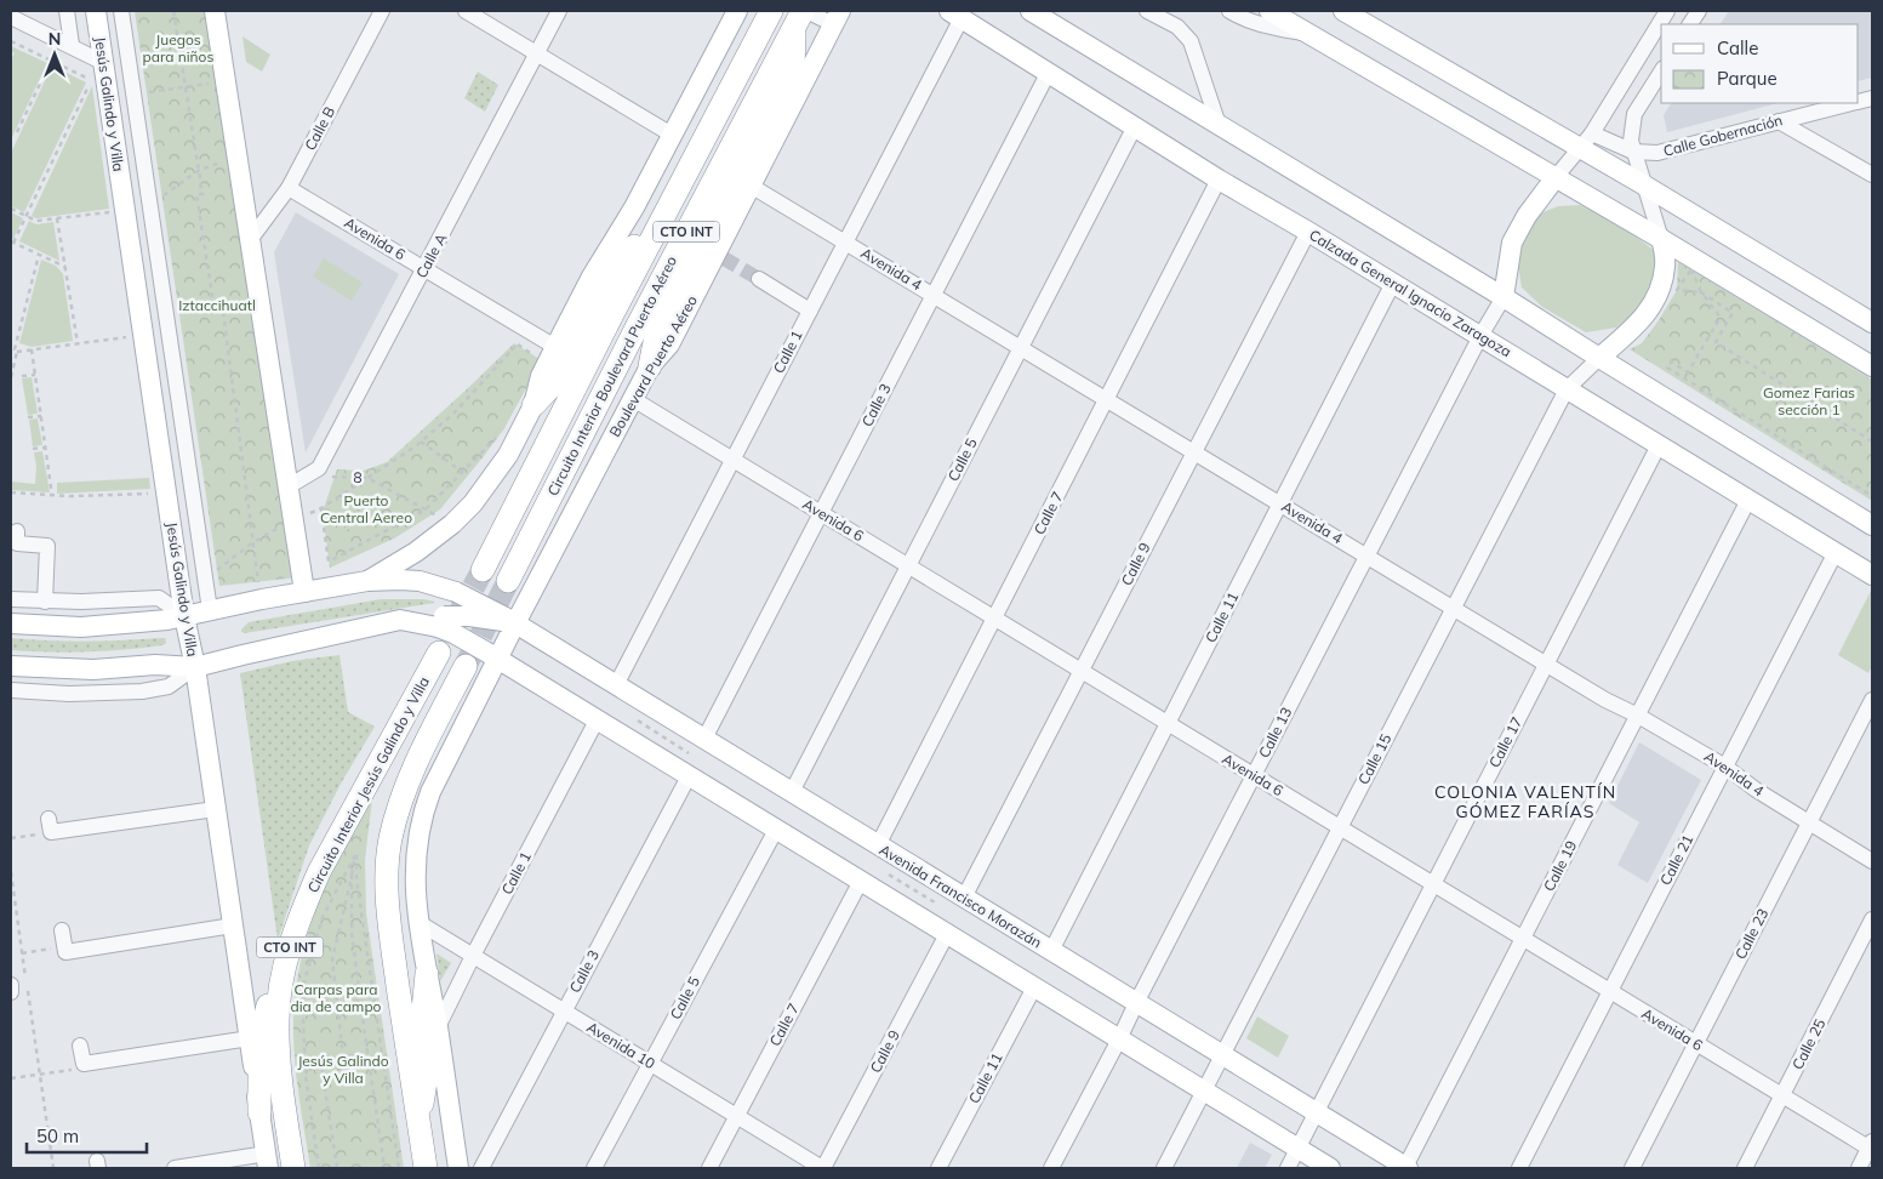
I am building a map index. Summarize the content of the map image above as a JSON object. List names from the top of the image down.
{
  "streets": {
    "highway": ["CTO INT", "Circuito Interior Boulevard Puerto Aéreo", "Circuito Interior Jesús Galindo y Villa"],
    "main road": [
      "Jesús Galindo y Villa",
      "Calzada General Ignacio Zaragoza",
      "Boulevard Puerto Aéreo",
      "Avenida Francisco Morazán"
    ],
    "street": [
      "Calle B",
      "Calle Gobernación",
      "Avenida 6",
      "Calle A",
      "Avenida 4",
      "Calle 1",
      "Calle 3",
      "Calle 5",
      "Calle 7",
      "Calle 9",
      "Calle 11",
      "Calle 13",
      "Calle 17",
      "Calle 15",
      "Calle 21",
      "Calle 19",
      "Calle 23",
      "Calle 25",
      "Avenida 10"
    ],
    "path": ["8"]
  },
  "crossings": [
    ["Calle B", "Avenida 6"],
    ["CTO INT", "Calle 1"],
    ["CTO INT", "Boulevard Puerto Aéreo"],
    ["CTO INT", "Avenida Francisco Morazán"],
    ["CTO INT", "Avenida 10"],
    ["Avenida 6", "Calle A"],
    ["Avenida 6", "Calle 1"],
    ["Avenida 6", "Boulevard Puerto Aéreo"],
    ["Avenida 6", "Calle 3"],
    ["Avenida 6", "Calle 5"],
    ["Avenida 6", "Calle 7"],
    ["Avenida 6", "Calle 9"],
    ["Avenida 6", "Calle 11"],
    ["Avenida 6", "Calle 13"],
    ["Avenida 6", "Calle 17"],
    ["Avenida 6", "Calle 15"],
    ["Avenida 6", "Calle 21"],
    ["Avenida 6", "Calle 19"],
    ["Avenida 6", "Calle 23"],
    ["Avenida 6", "Calle 25"],
    ["Calle A", "8"],
    ["Avenida 4", "Calle 1"],
    ["Avenida 4", "Boulevard Puerto Aéreo"],
    ["Avenida 4", "Calle 3"],
    ["Avenida 4", "Calle 5"],
    ["Avenida 4", "Calle 7"],
    ["Avenida 4", "Calle 9"],
    ["Avenida 4", "Calle 11"],
    ["Avenida 4", "Calle 13"],
    ["Avenida 4", "Calle 17"],
    ["Avenida 4", "Calle 15"],
    ["Avenida 4", "Calle 21"],
    ["Avenida 4", "Calle 19"],
    ["Avenida 4", "Calle 23"],
    ["Calzada General Ignacio Zaragoza", "Calle 1"],
    ["Calzada General Ignacio Zaragoza", "Calle 3"],
    ["Calzada General Ignacio Zaragoza", "Calle 5"],
    ["Calzada General Ignacio Zaragoza", "Calle 7"],
    ["Calzada General Ignacio Zaragoza", "Calle 9"],
    ["Calzada General Ignacio Zaragoza", "Calle 11"],
    ["Calzada General Ignacio Zaragoza", "Calle 13"],
    ["Calzada General Ignacio Zaragoza", "Calle 17"],
    ["Calzada General Ignacio Zaragoza", "Calle 15"],
    ["Calzada General Ignacio Zaragoza", "Calle 21"],
    ["Calzada General Ignacio Zaragoza", "Calle 19"],
    ["Calle 1", "Avenida Francisco Morazán"],
    ["Calle 1", "Avenida 10"],
    ["Boulevard Puerto Aéreo", "Avenida Francisco Morazán"],
    ["Calle 3", "Avenida Francisco Morazán"],
    ["Calle 3", "Avenida 10"],
    ["Calle 5", "Avenida Francisco Morazán"],
    ["Calle 5", "Avenida 10"],
    ["Calle 7", "Avenida Francisco Morazán"],
    ["Calle 7", "Avenida 10"],
    ["Calle 9", "Avenida Francisco Morazán"],
    ["Calle 9", "Avenida 10"],
    ["Calle 11", "Avenida Francisco Morazán"],
    ["Calle 13", "Calle 15"],
    ["Calle 13", "Avenida Francisco Morazán"],
    ["Calle 17", "Avenida Francisco Morazán"],
    ["Calle 15", "Avenida Francisco Morazán"],
    ["Calle 19", "Avenida Francisco Morazán"]
  ],
  "districts": ["COLONIA VALENTÍN GÓMEZ FARÍAS"],
  "parks": [
    "Juegos para niños",
    "Iztaccihuatl",
    "Gomez Farias sección 1",
    "Puerto Central Aereo",
    "Carpas para dia de campo",
    "Jesús Galindo y Villa"
  ],
  "legend": ["Calle", "Parque"],
  "scale_bar": "50 m",
  "north": "top"
}
